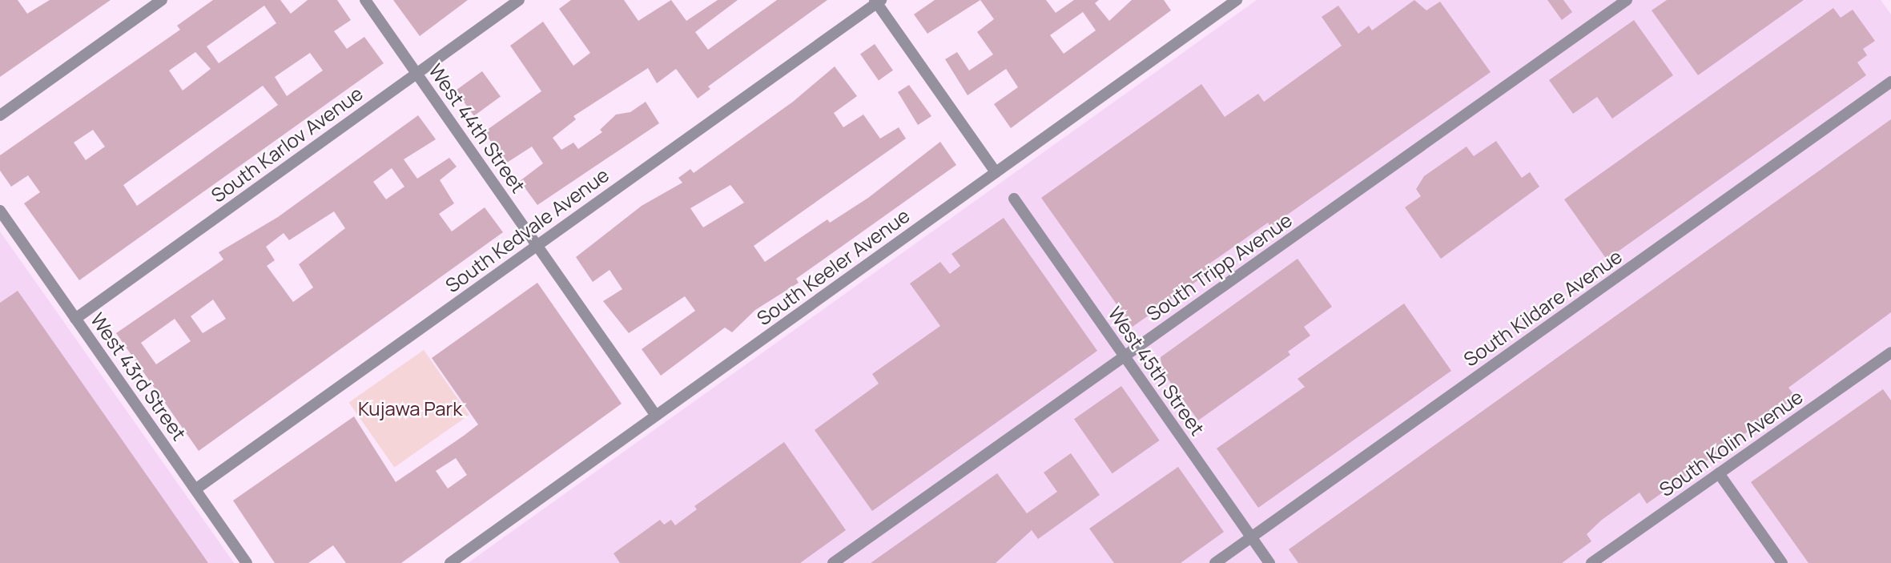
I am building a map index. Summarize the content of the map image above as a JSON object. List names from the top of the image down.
{
  "streets": {
    "street": [
      "West 44th Street",
      "South Karlov Avenue",
      "South Kedvale Avenue",
      "South Keeler Avenue",
      "South Tripp Avenue",
      "South Kildare Avenue",
      "West 45th Street",
      "West 43rd Street",
      "South Kolin Avenue"
    ]
  },
  "crossings": [
    ["West 44th Street", "South Karlov Avenue"],
    ["West 44th Street", "South Kedvale Avenue"],
    ["West 44th Street", "South Keeler Avenue"],
    ["South Karlov Avenue", "West 43rd Street"],
    ["South Kedvale Avenue", "West 43rd Street"],
    ["South Tripp Avenue", "West 45th Street"],
    ["South Kildare Avenue", "West 45th Street"]
  ],
  "parks": ["Kujawa Park"]
}
